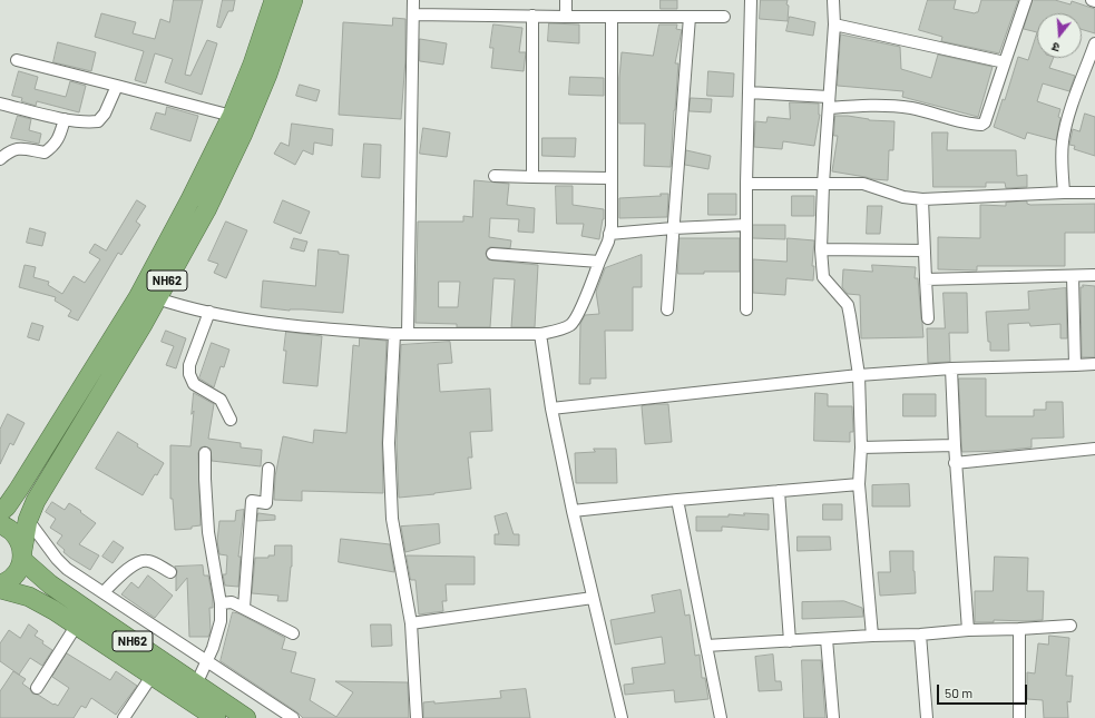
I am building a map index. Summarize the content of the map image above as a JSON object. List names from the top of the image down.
{
  "streets": {
    "highway": ["NH62"]
  },
  "scale_bar": "50 m",
  "north": "bottom"
}
